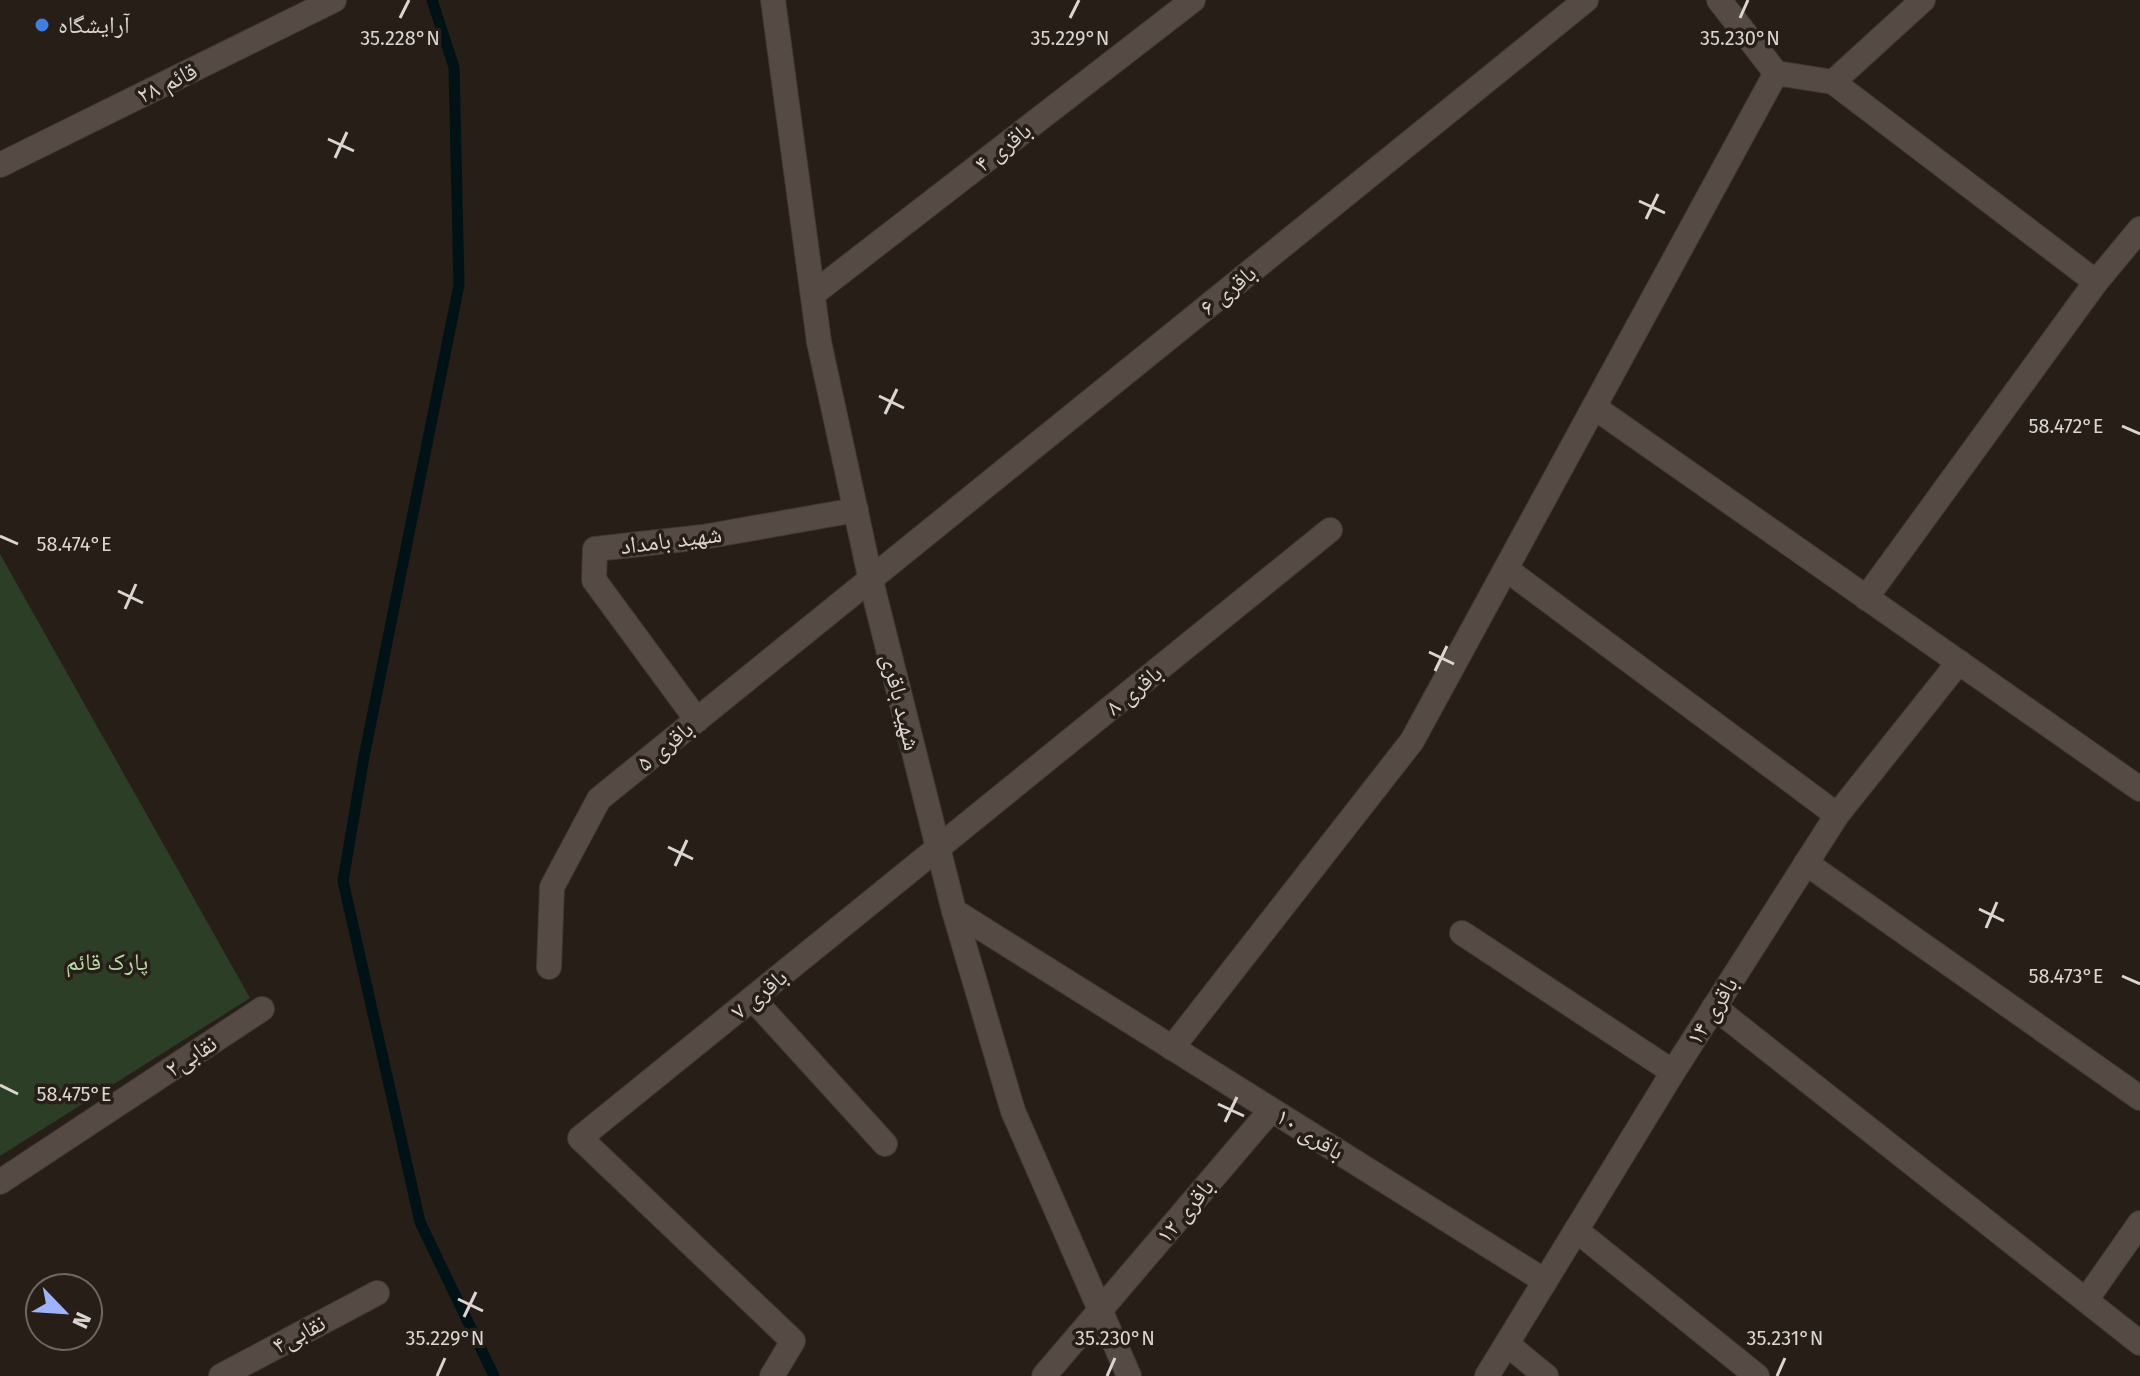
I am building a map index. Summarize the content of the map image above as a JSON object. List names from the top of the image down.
{
  "streets": {
    "street": [
      "قائم ۲۸",
      "باقری ۴",
      "باقری ۶",
      "شهید بامداد",
      "باقری ۸",
      "شهید باقری",
      "باقری ۵",
      "باقری ۷",
      "باقری ۱۴",
      "نقابی۲",
      "باقری ۱۰",
      "باقری ۱۲",
      "نقابی۴"
    ]
  },
  "crossings": [
    ["باقری ۴", "شهید باقری"],
    ["باقری ۶", "شهید باقری"],
    ["باقری ۶", "باقری ۵"],
    ["شهید بامداد", "شهید باقری"],
    ["شهید بامداد", "باقری ۵"],
    ["باقری ۸", "شهید باقری"],
    ["باقری ۸", "باقری ۷"],
    ["شهید باقری", "باقری ۵"],
    ["شهید باقری", "باقری ۷"],
    ["شهید باقری", "باقری ۱۰"],
    ["شهید باقری", "باقری ۱۲"],
    ["باقری ۱۴", "باقری ۱۰"],
    ["باقری ۱۰", "باقری ۱۲"]
  ],
  "parks": ["پارک قائم"],
  "places": ["آرایشگاه"],
  "north": "bottom right",
  "coordinates": [
    "35.228°N",
    "35.229°N",
    "35.230°N",
    "58.472°E",
    "58.474°E",
    "58.473°E",
    "58.475°E",
    "35.231°N"
  ]
}
